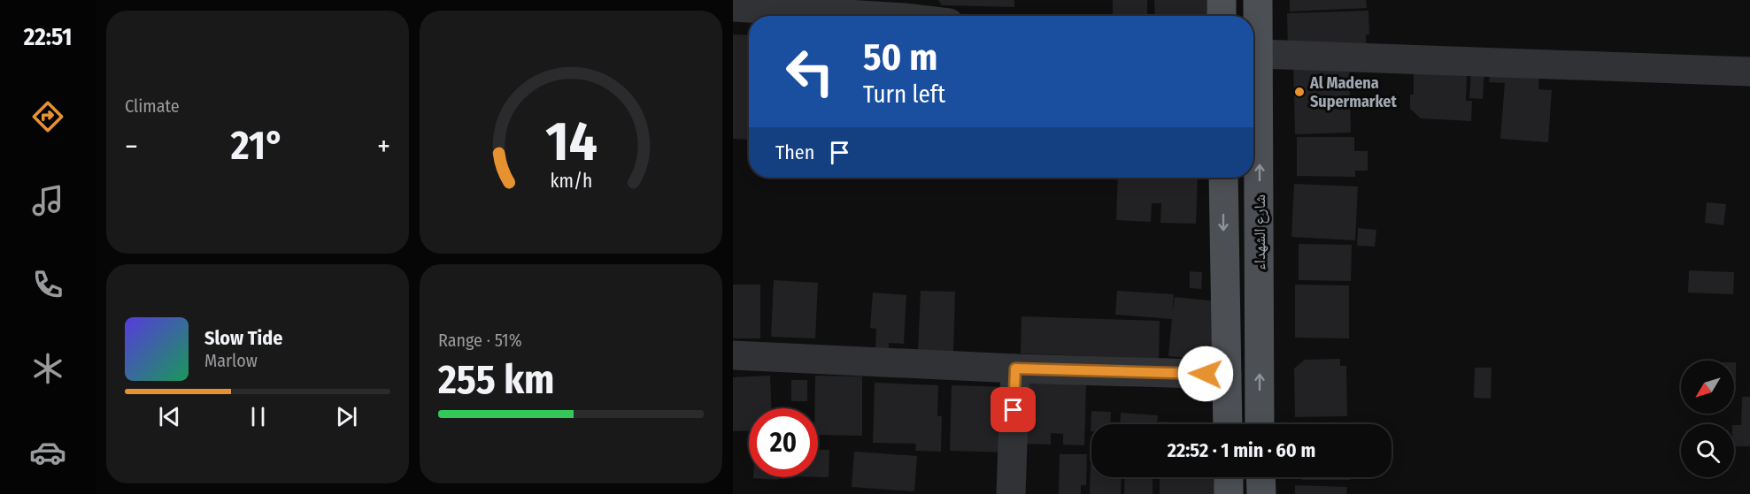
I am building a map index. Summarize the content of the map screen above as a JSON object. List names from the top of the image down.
{
  "streets": {
    "main road": ["شارع الشهداء"]
  },
  "places": ["Al Madena Supermarket"],
  "north": "bottom left",
  "page": {
    "tabs": "22:51",
    "tile": [
      "Climate",
      ["Range · 51%", "255 km"]
    ],
    "turn": ["50 m", "Turn left"],
    "heat": ["−", "21°", "+"],
    "then": "Then",
    "song": ["Slow Tide", "Marlow"],
    "limit": "20",
    "trip": "22:52 · 1 min · 60 m",
    "gauge": ["14", "km/h"]
  }
}
